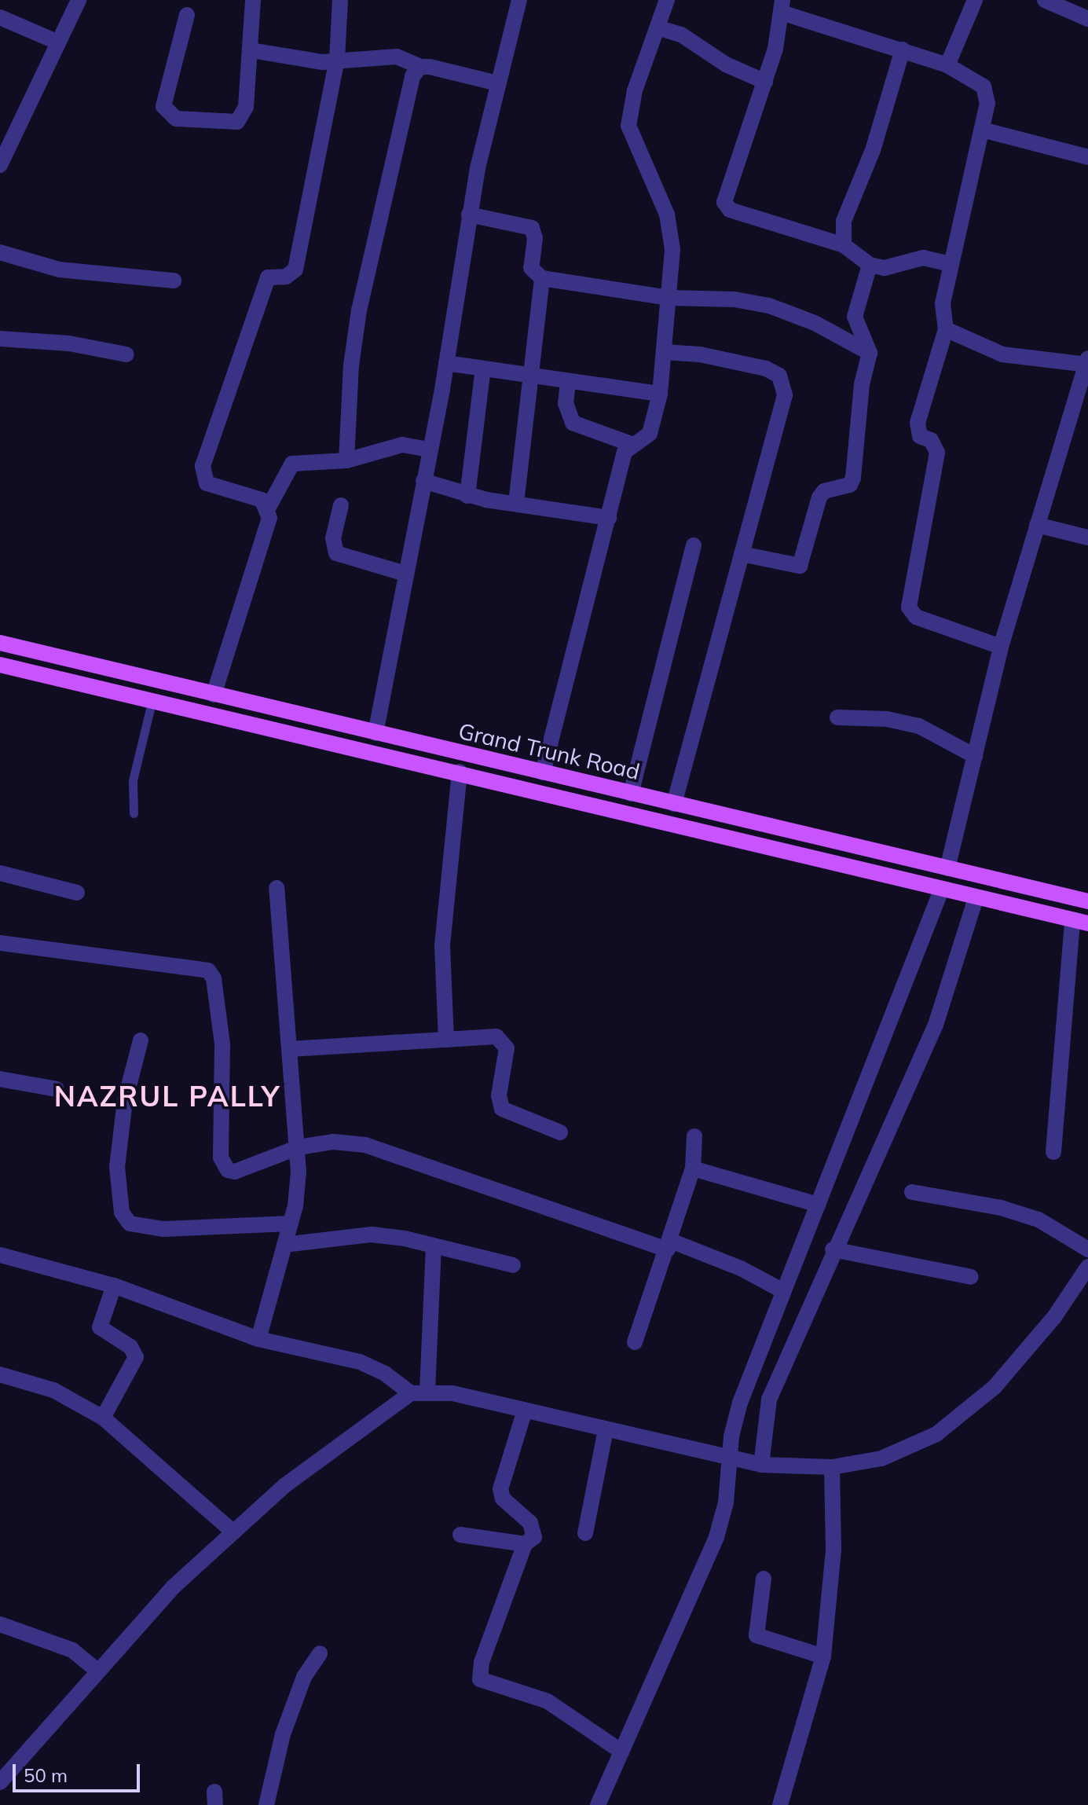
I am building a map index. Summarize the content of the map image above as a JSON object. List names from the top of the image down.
{
  "streets": {
    "main road": ["Grand Trunk Road"]
  },
  "districts": ["NAZRUL PALLY"],
  "scale_bar": "50 m"
}
